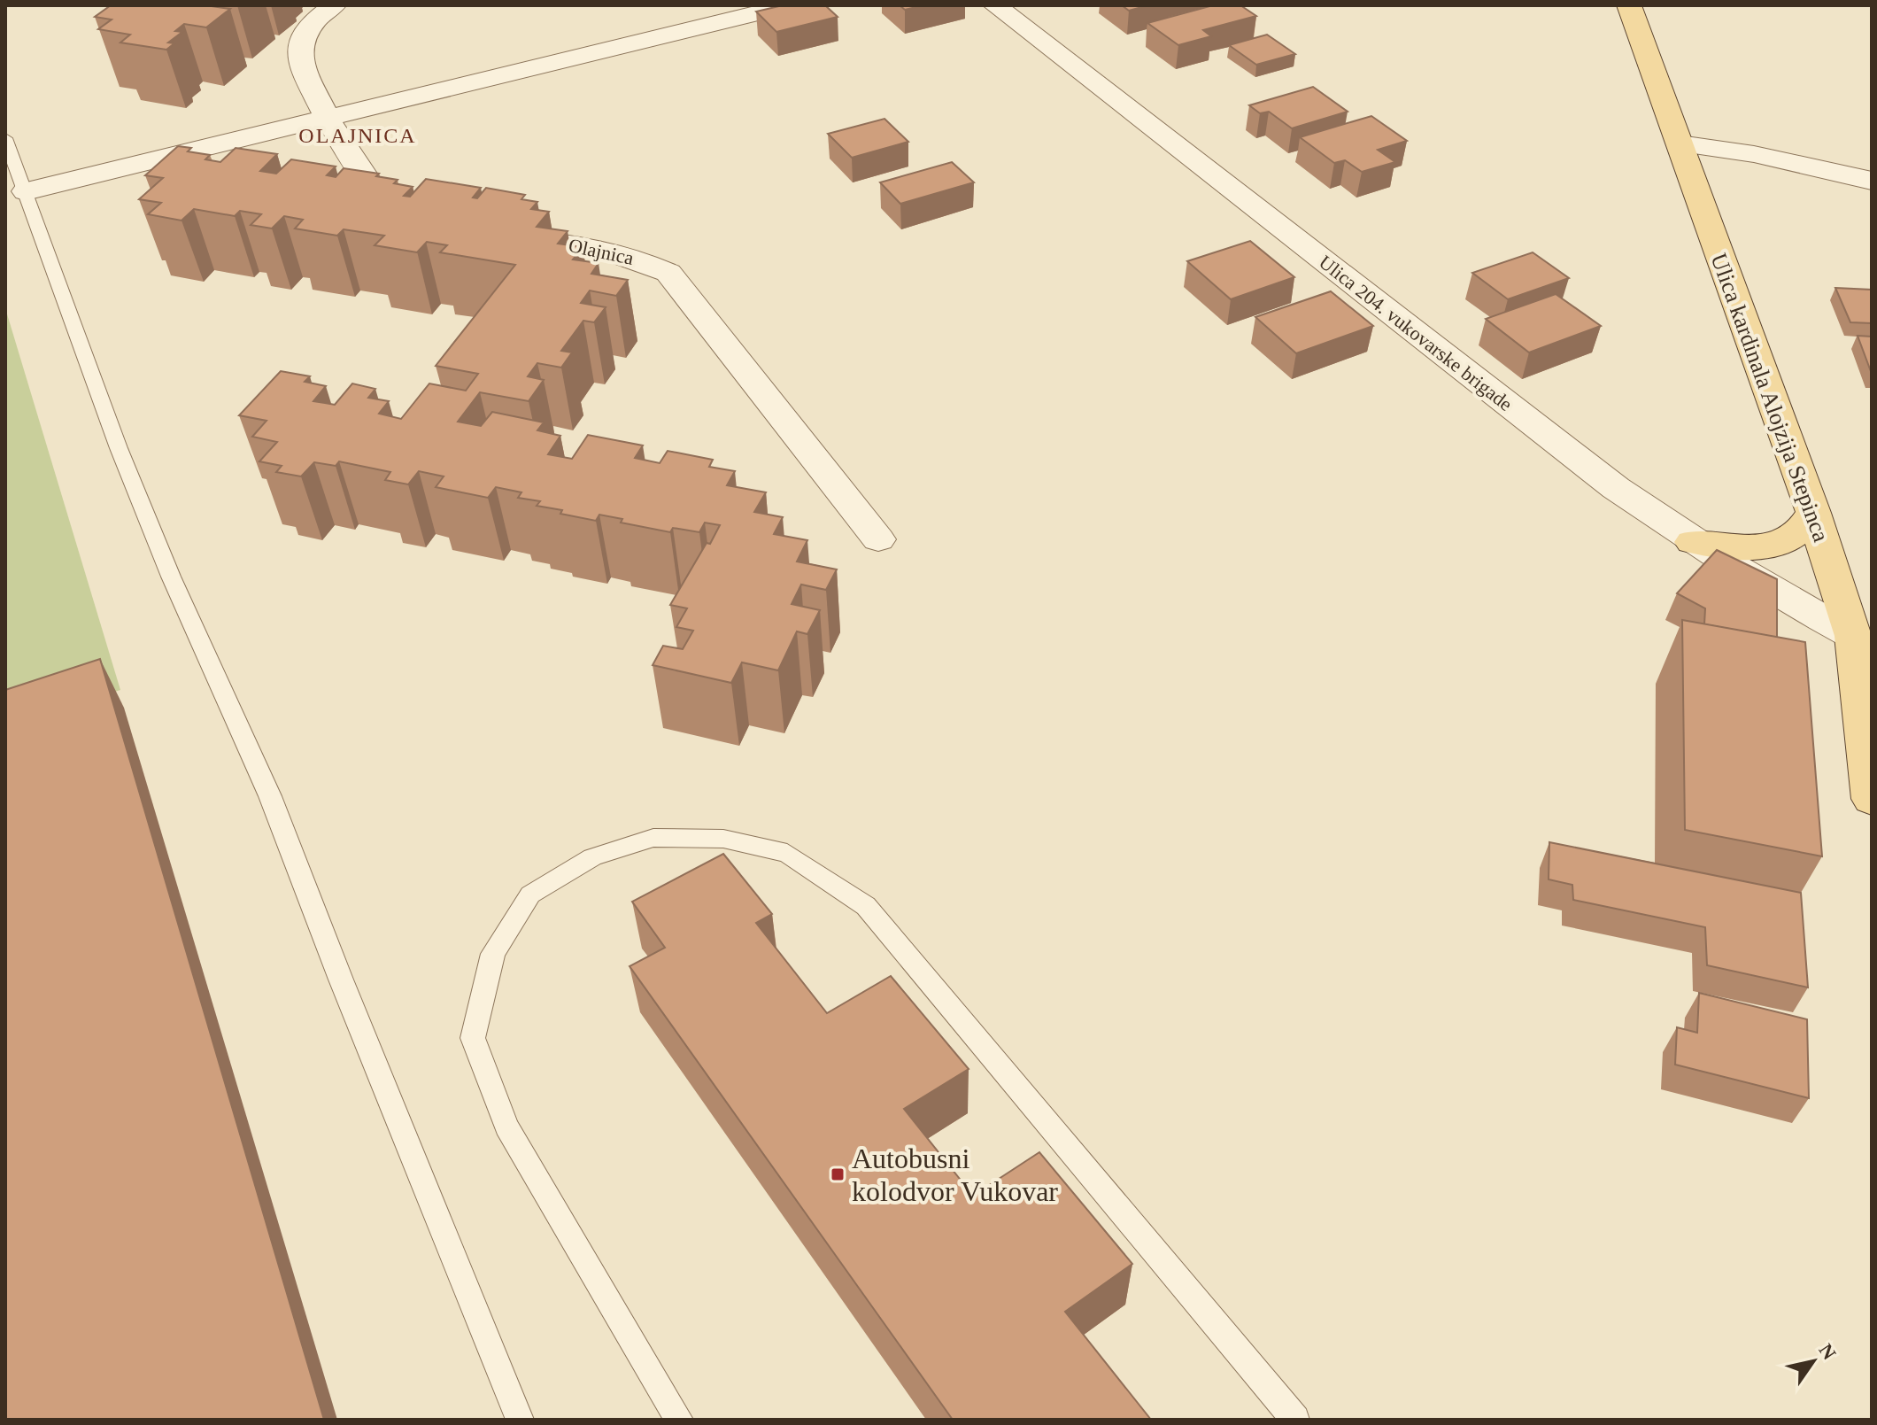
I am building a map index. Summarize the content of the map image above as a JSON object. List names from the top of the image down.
{
  "streets": {
    "main road": ["Ulica kardinala Alojzija Stepinca"],
    "street": ["Olajnica", "Ulica 204. vukovarske brigade"]
  },
  "crossings": [
    ["Ulica 204. vukovarske brigade", "Ulica kardinala Alojzija Stepinca"]
  ],
  "districts": ["OLAJNICA"],
  "places": {
    "transit": ["Autobusni kolodvor Vukovar"]
  },
  "north": "top right"
}
